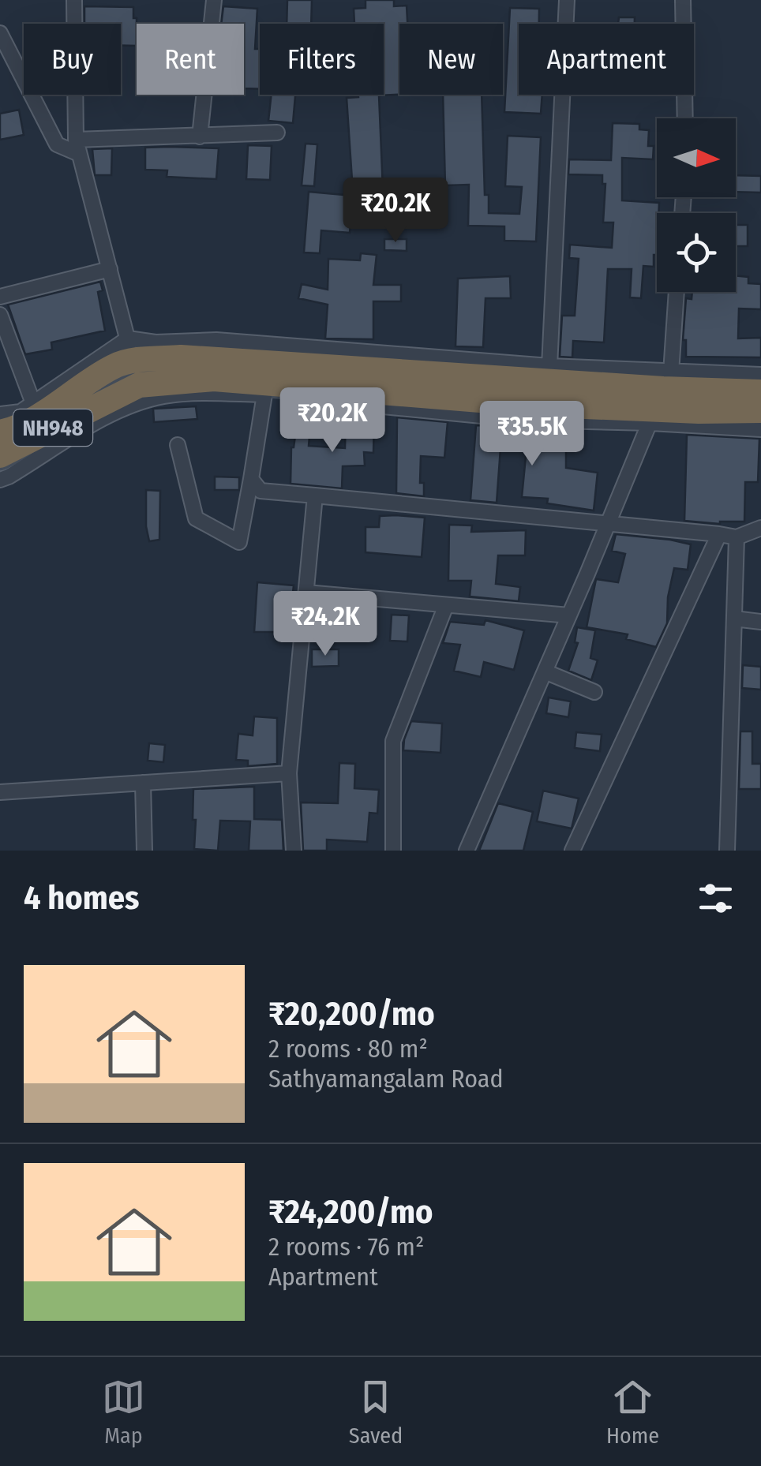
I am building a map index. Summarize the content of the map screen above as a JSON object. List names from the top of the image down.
{
  "streets": {
    "highway": ["NH948"]
  },
  "north": "right",
  "page": {
    "chip": [
      "Buy",
      "Rent",
      "Filters",
      "New",
      "Apartment"
    ],
    "price": [
      "₹20.2K",
      "₹20.2K",
      "₹35.5K",
      "₹24.2K"
    ],
    "heading": "4 homes",
    "list": [
      {
        "name": "₹20,200/mo",
        "note": "2 rooms · 80 m² · Sathyamangalam Road"
      },
      {
        "name": "₹24,200/mo",
        "note": "2 rooms · 76 m² · Apartment"
      }
    ],
    "tabs": ["Map", "Saved", "Home"]
  }
}
